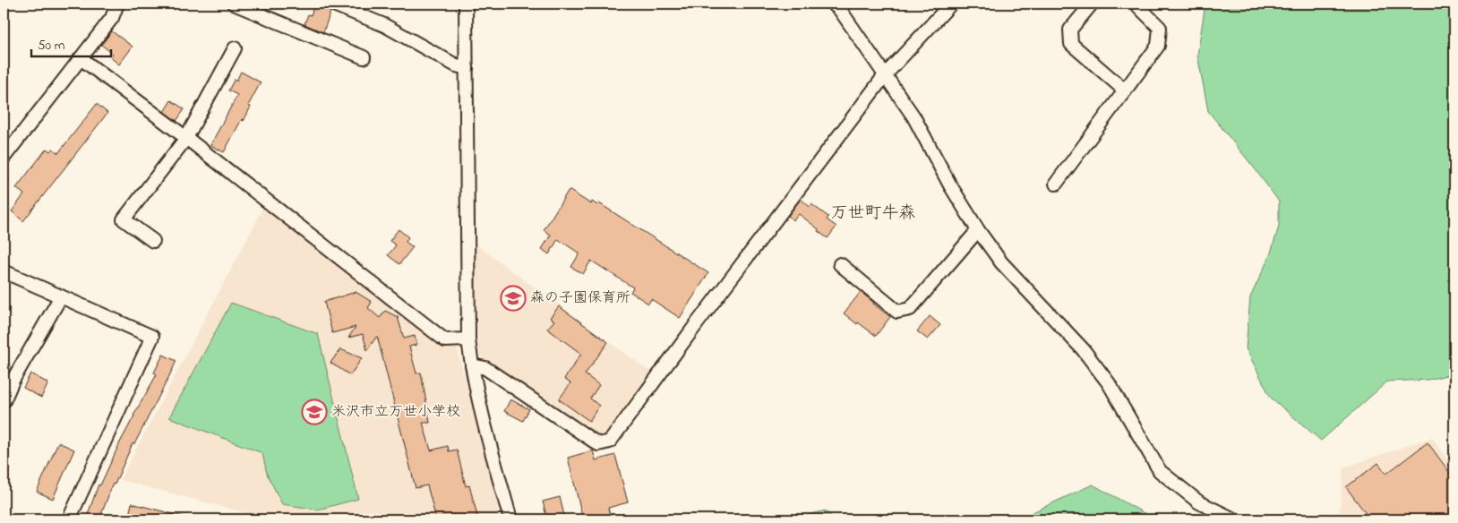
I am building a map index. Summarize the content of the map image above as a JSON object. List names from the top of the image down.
{
  "districts": ["万世町牛森"],
  "places": {
    "school or university": ["森の子園保育所", "米沢市立万世小学校"]
  },
  "scale_bar": "50 m"
}
